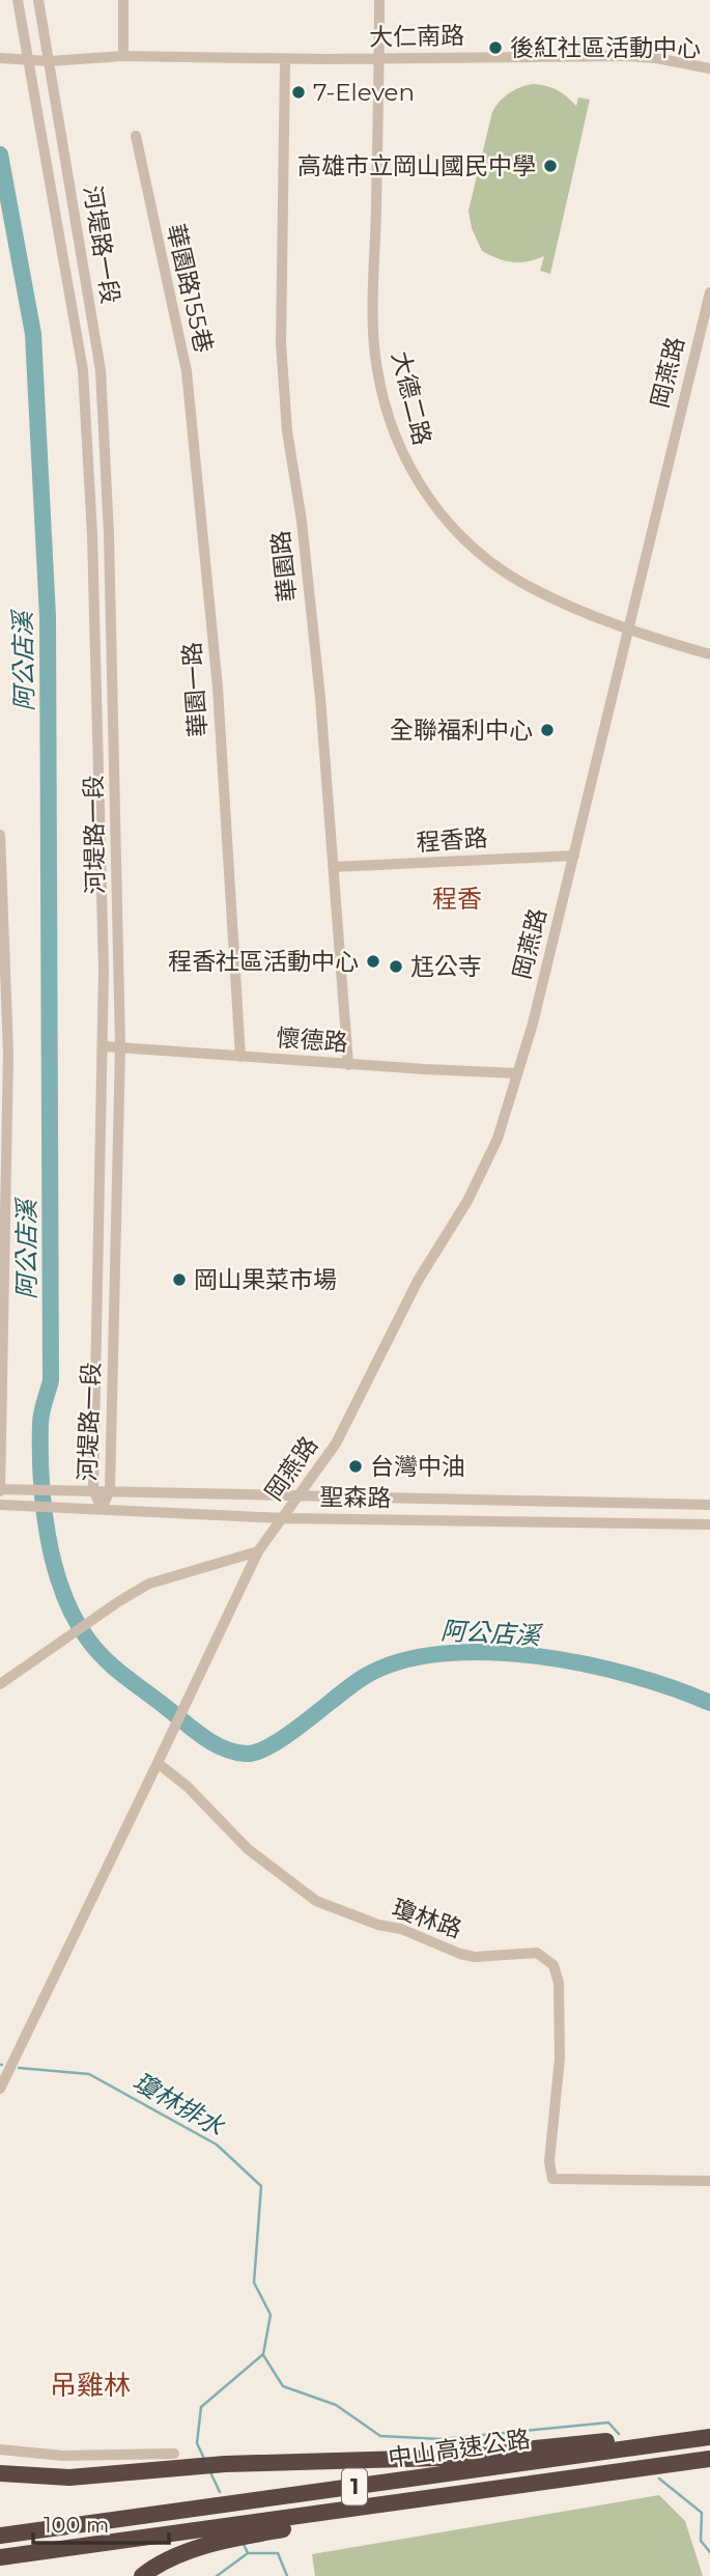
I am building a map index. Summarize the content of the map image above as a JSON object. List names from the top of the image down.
{
  "streets": {
    "highway": ["中山高速公路", "1"],
    "street": [
      "大仁南路",
      "河堤路一段",
      "華園路155巷",
      "岡燕路",
      "大德二路",
      "華園路",
      "華園一路",
      "程香路",
      "懷德路",
      "聖森路",
      "瓊林路"
    ]
  },
  "crossings": [
    ["大仁南路", "河堤路一段"],
    ["大仁南路", "大德二路"],
    ["大仁南路", "華園路"],
    ["河堤路一段", "懷德路"],
    ["河堤路一段", "聖森路"],
    ["華園路155巷", "華園一路"],
    ["岡燕路", "大德二路"],
    ["岡燕路", "程香路"],
    ["岡燕路", "懷德路"],
    ["岡燕路", "聖森路"],
    ["岡燕路", "瓊林路"],
    ["華園路", "程香路"],
    ["華園路", "懷德路"],
    ["華園一路", "懷德路"]
  ],
  "districts": ["程香", "吊雞林"],
  "water": ["阿公店溪", "瓊林排水"],
  "places": [
    "後紅社區活動中心",
    "7-Eleven",
    "高雄市立岡山國民中學",
    "全聯福利中心",
    "程香社區活動中心",
    "尪公寺",
    "岡山果菜市場",
    "台灣中油"
  ],
  "scale_bar": "100 m"
}
